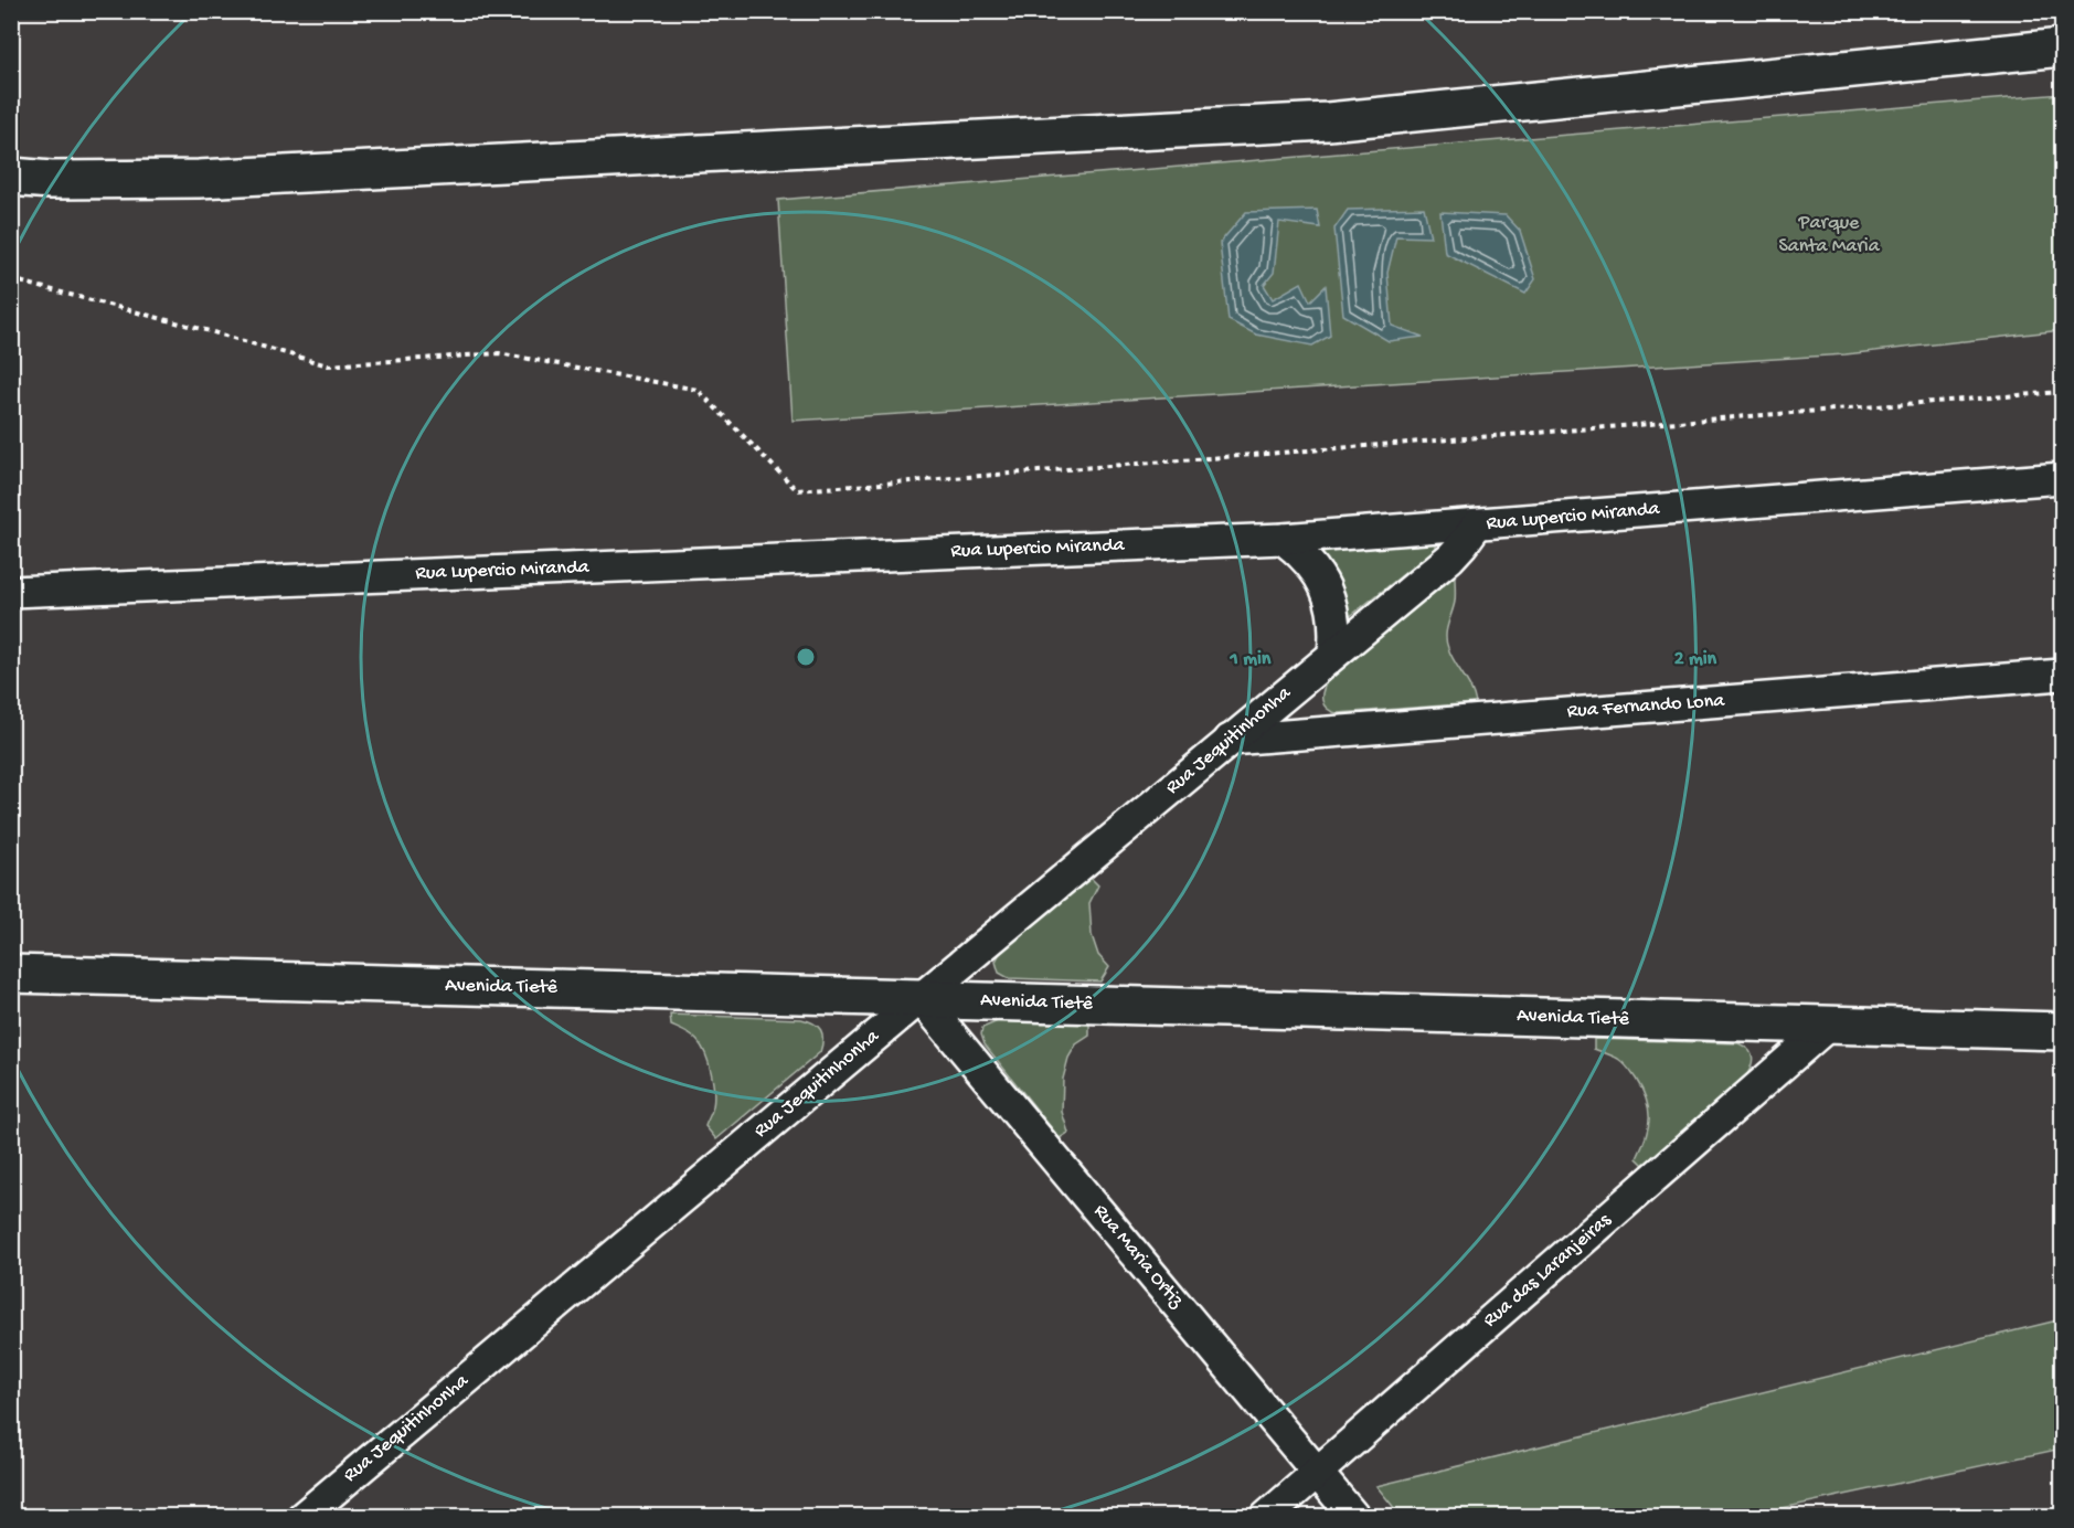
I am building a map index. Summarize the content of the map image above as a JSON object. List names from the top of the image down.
{
  "streets": {
    "street": [
      "Rua Lupercio Miranda",
      "Rua Fernando Lona",
      "Rua Jequitinhonha",
      "Avenida Tietê",
      "Rua Maria Ortiz",
      "Rua das Laranjeiras"
    ]
  },
  "crossings": [
    ["Rua Lupercio Miranda", "Rua Jequitinhonha"],
    ["Rua Fernando Lona", "Rua Jequitinhonha"],
    ["Rua Jequitinhonha", "Avenida Tietê"],
    ["Rua Jequitinhonha", "Rua Maria Ortiz"],
    ["Avenida Tietê", "Rua Maria Ortiz"],
    ["Avenida Tietê", "Rua das Laranjeiras"],
    ["Rua Maria Ortiz", "Rua das Laranjeiras"]
  ],
  "parks": ["Parque Santa Maria"],
  "rings": ["1 min", "2 min"]
}
